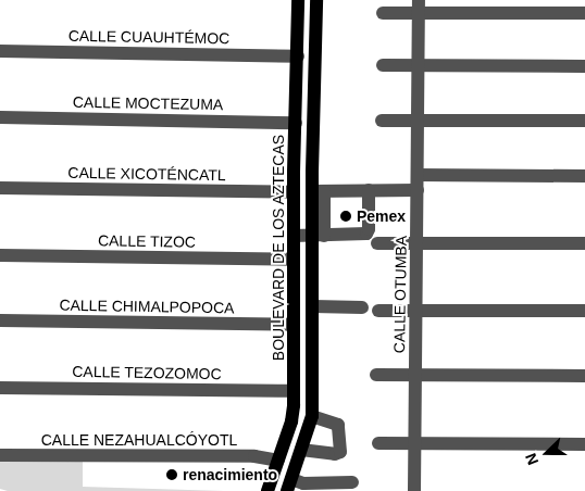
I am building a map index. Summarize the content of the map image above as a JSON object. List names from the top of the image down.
{
  "streets": {
    "main road": ["BOULEVARD DE LOS AZTECAS"],
    "street": [
      "CALLE CUAUHTÉMOC",
      "CALLE MOCTEZUMA",
      "CALLE XICOTÉNCATL",
      "CALLE TIZOC",
      "CALLE OTUMBA",
      "CALLE CHIMALPOPOCA",
      "CALLE TEZOZOMOC",
      "CALLE NEZAHUALCÓYOTL"
    ]
  },
  "crossings": [
    ["CALLE CUAUHTÉMOC", "BOULEVARD DE LOS AZTECAS"],
    ["CALLE MOCTEZUMA", "BOULEVARD DE LOS AZTECAS"],
    ["CALLE XICOTÉNCATL", "BOULEVARD DE LOS AZTECAS"],
    ["CALLE TIZOC", "BOULEVARD DE LOS AZTECAS"],
    ["BOULEVARD DE LOS AZTECAS", "CALLE CHIMALPOPOCA"],
    ["BOULEVARD DE LOS AZTECAS", "CALLE TEZOZOMOC"],
    ["BOULEVARD DE LOS AZTECAS", "CALLE NEZAHUALCÓYOTL"]
  ],
  "places": ["Pemex", "renacimiento"],
  "north": "left"
}
